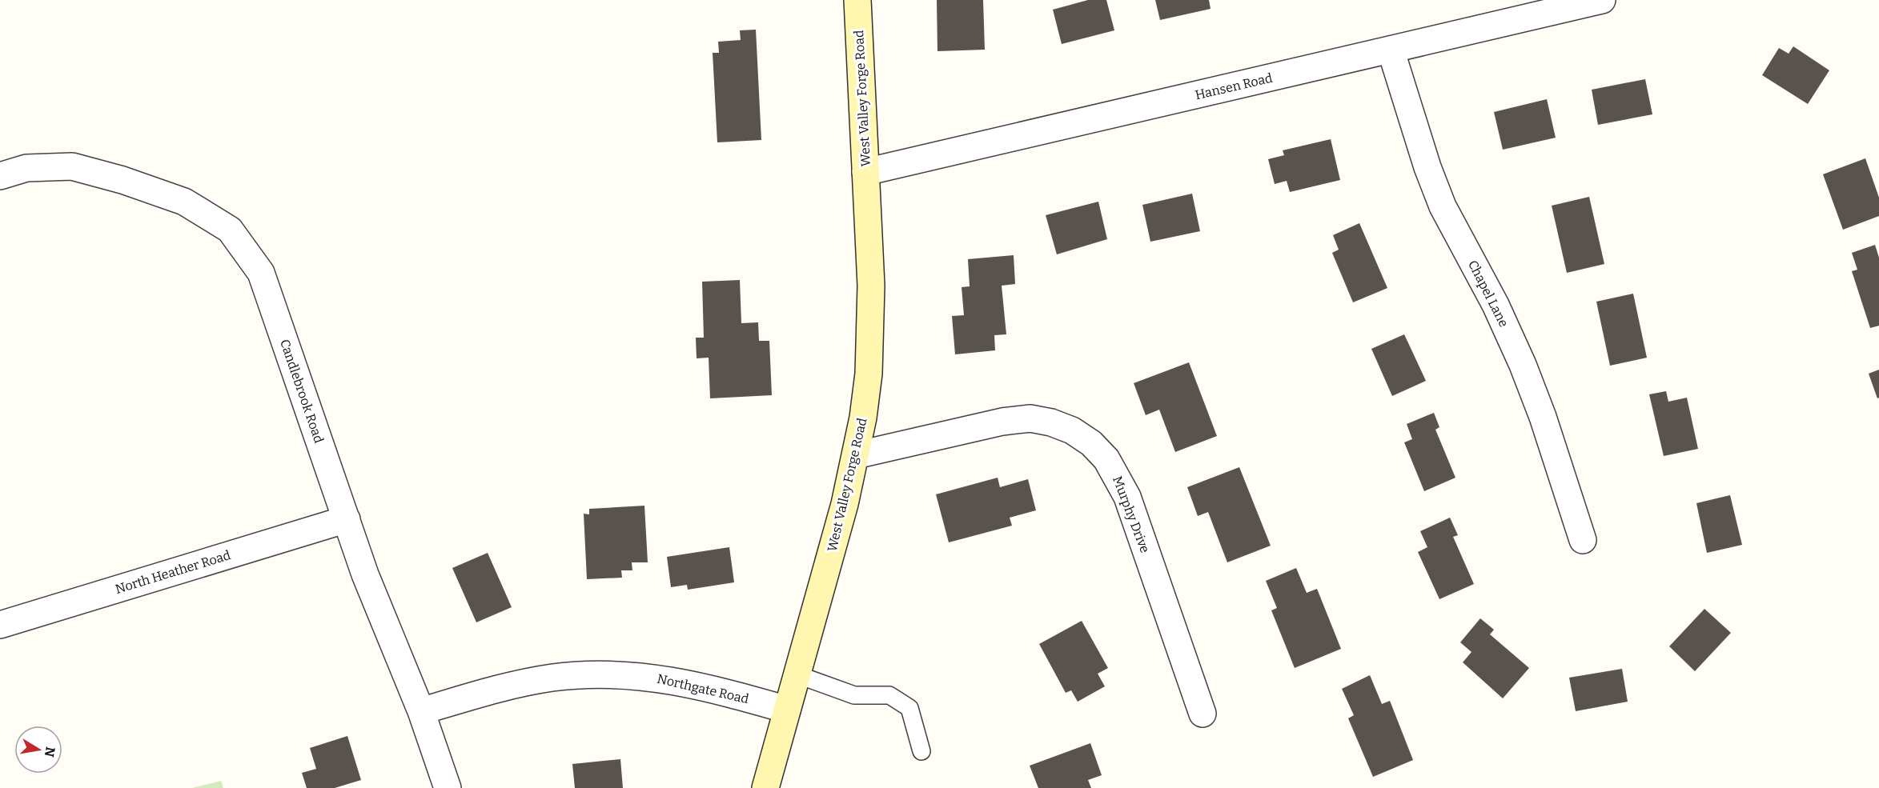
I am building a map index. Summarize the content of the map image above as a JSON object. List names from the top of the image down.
{
  "streets": {
    "main road": ["West Valley Forge Road"],
    "street": [
      "Hansen Road",
      "Chapel Lane",
      "Candlebrook Road",
      "Murphy Drive",
      "North Heather Road",
      "Northgate Road"
    ]
  },
  "crossings": [
    ["Hansen Road", "West Valley Forge Road"],
    ["Hansen Road", "Chapel Lane"],
    ["West Valley Forge Road", "Murphy Drive"],
    ["West Valley Forge Road", "Northgate Road"],
    ["Candlebrook Road", "North Heather Road"],
    ["Candlebrook Road", "Northgate Road"]
  ],
  "north": "right"
}
